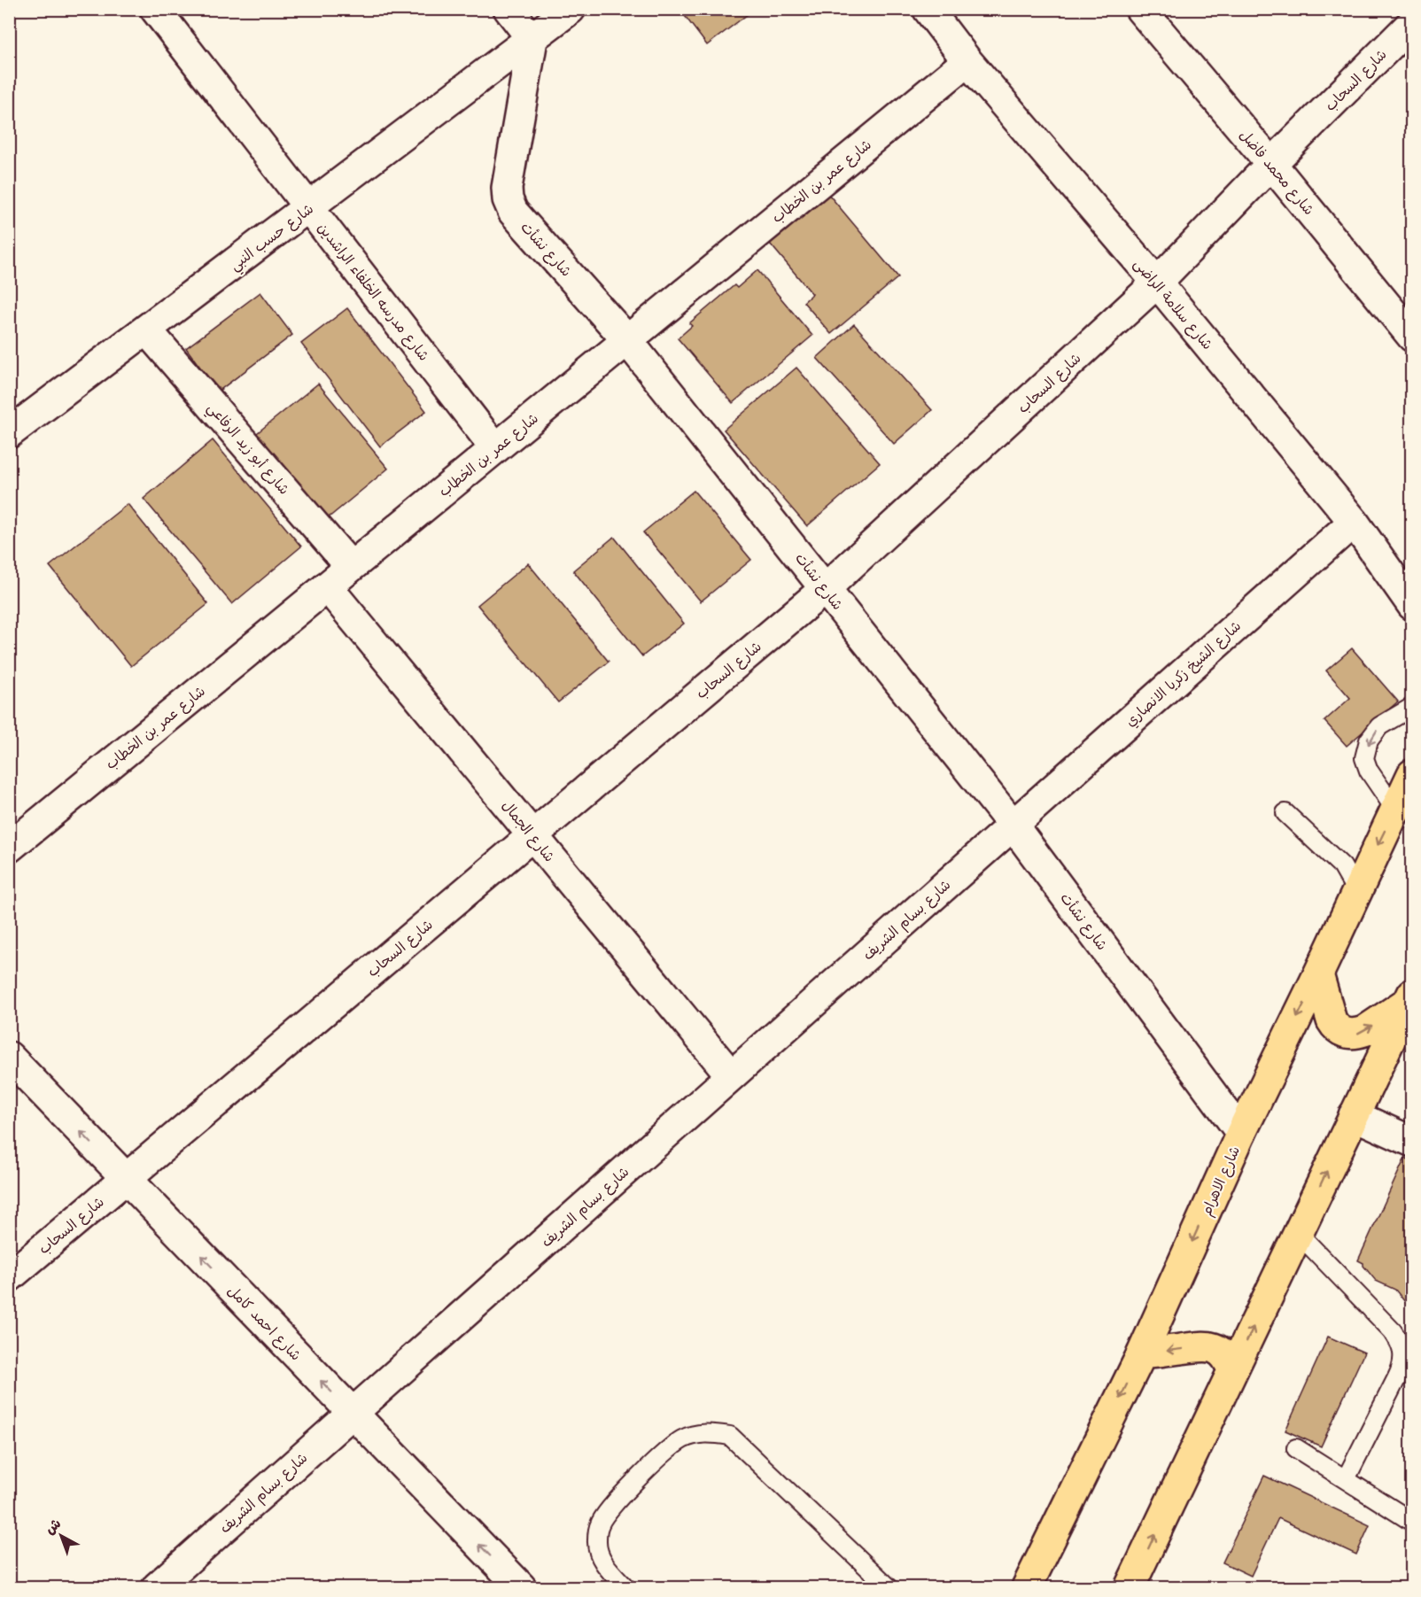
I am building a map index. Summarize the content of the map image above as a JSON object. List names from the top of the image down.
{
  "streets": {
    "main road": ["شارع الاهرام"],
    "street": [
      "شارع السحاب",
      "شارع محمد فاضل",
      "شارع عمر بن الخطاب",
      "شارع حسب النبي",
      "شارع نشأت",
      "شارع مدرسه الخلفاء الراشدين",
      "شارع سلامة الراضى",
      "شارع أبو زيد الرفاعي",
      "شارع الشيخ زكريا الانصاري",
      "شارع الجمال",
      "شارع بسام الشريف",
      "شارع احمد كامل"
    ]
  },
  "crossings": [
    ["شارع السحاب", "شارع محمد فاضل"],
    ["شارع السحاب", "شارع نشأت"],
    ["شارع السحاب", "شارع سلامة الراضى"],
    ["شارع السحاب", "شارع الجمال"],
    ["شارع السحاب", "شارع احمد كامل"],
    ["شارع عمر بن الخطاب", "شارع نشأت"],
    ["شارع عمر بن الخطاب", "شارع مدرسه الخلفاء الراشدين"],
    ["شارع عمر بن الخطاب", "شارع سلامة الراضى"],
    ["شارع عمر بن الخطاب", "شارع أبو زيد الرفاعي"],
    ["شارع عمر بن الخطاب", "شارع الجمال"],
    ["شارع حسب النبي", "شارع نشأت"],
    ["شارع حسب النبي", "شارع مدرسه الخلفاء الراشدين"],
    ["شارع حسب النبي", "شارع أبو زيد الرفاعي"],
    ["شارع نشأت", "شارع الشيخ زكريا الانصاري"],
    ["شارع نشأت", "شارع بسام الشريف"],
    ["شارع نشأت", "شارع الاهرام"],
    ["شارع سلامة الراضى", "شارع الشيخ زكريا الانصاري"],
    ["شارع الشيخ زكريا الانصاري", "شارع بسام الشريف"],
    ["شارع الجمال", "شارع بسام الشريف"],
    ["شارع بسام الشريف", "شارع احمد كامل"]
  ],
  "one_way": ["شارع احمد كامل"],
  "north": "top left"
}
